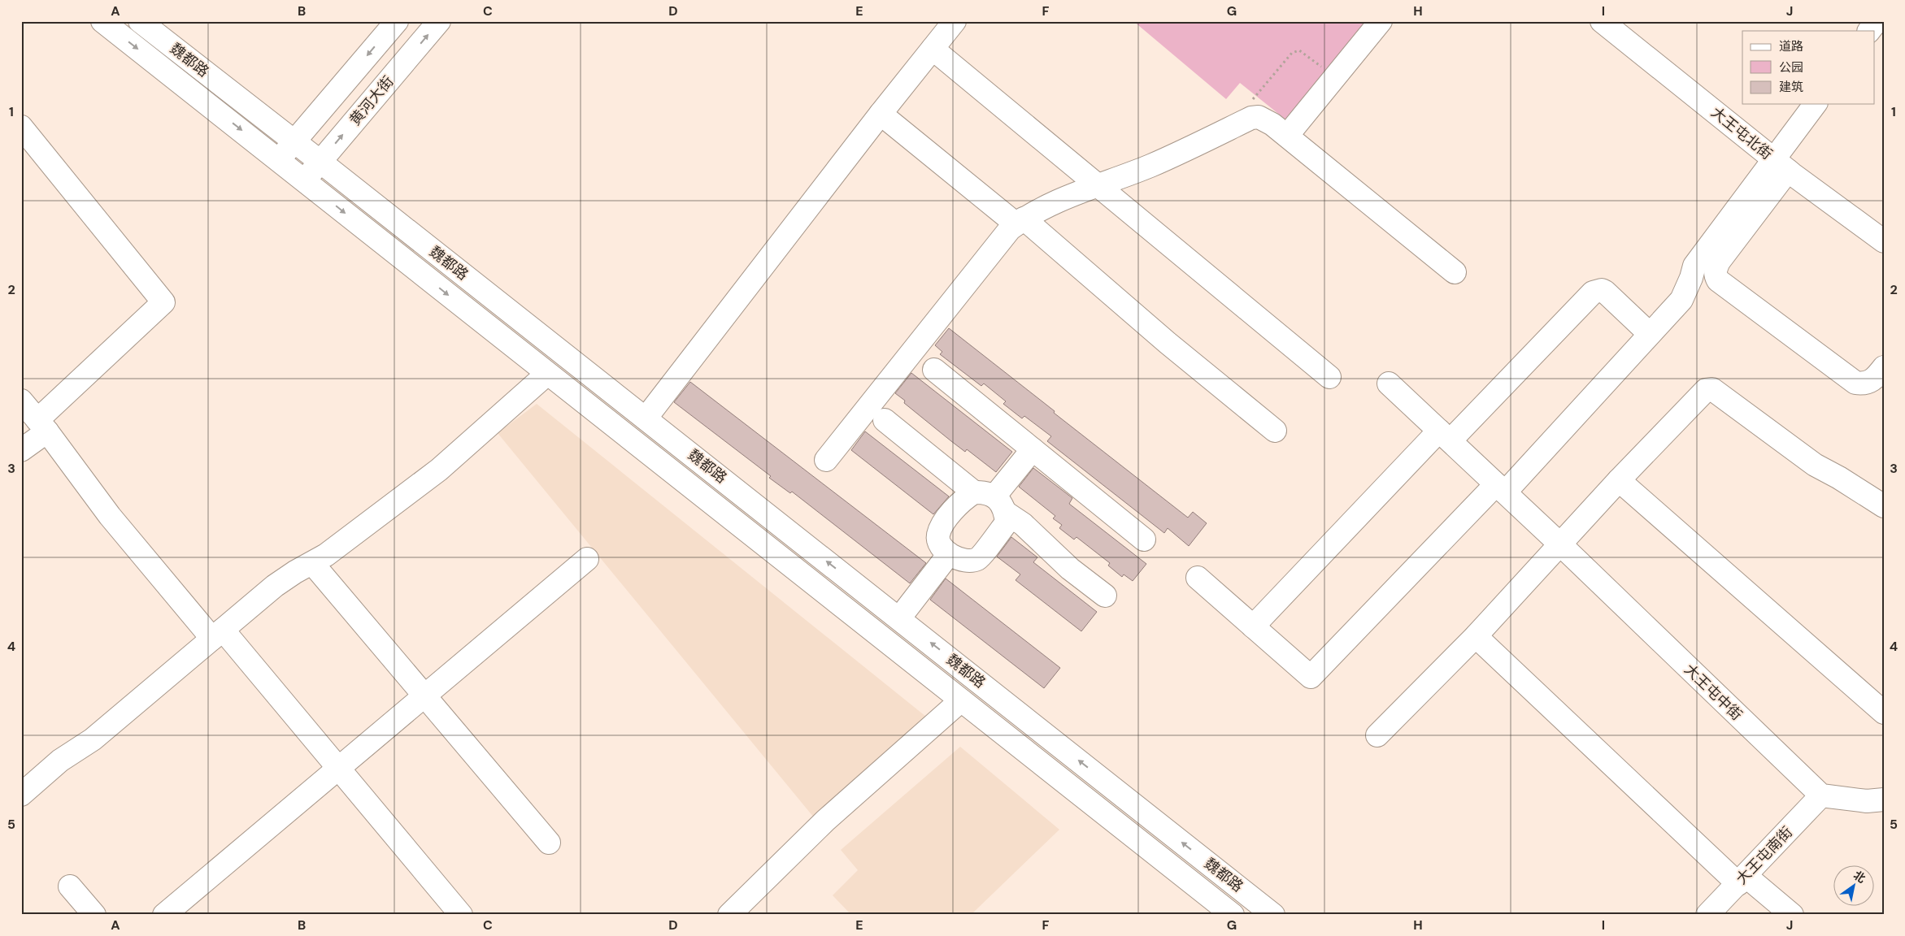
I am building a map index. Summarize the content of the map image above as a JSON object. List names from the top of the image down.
{
  "streets": {
    "street": [
      "魏都路",
      "黄河大街",
      "大王屯北街",
      "大王屯中街",
      "大王屯南街"
    ]
  },
  "crossings": [
    ["魏都路", "黄河大街"],
    ["大王屯中街", "大王屯南街"]
  ],
  "legend": ["道路", "公园", "建筑"],
  "north": "top right",
  "grid": {
    "columns": [
      "A",
      "B",
      "C",
      "D",
      "E",
      "F",
      "G",
      "H",
      "I",
      "J"
    ],
    "rows": [
      "1",
      "2",
      "3",
      "4",
      "5"
    ]
  }
}
